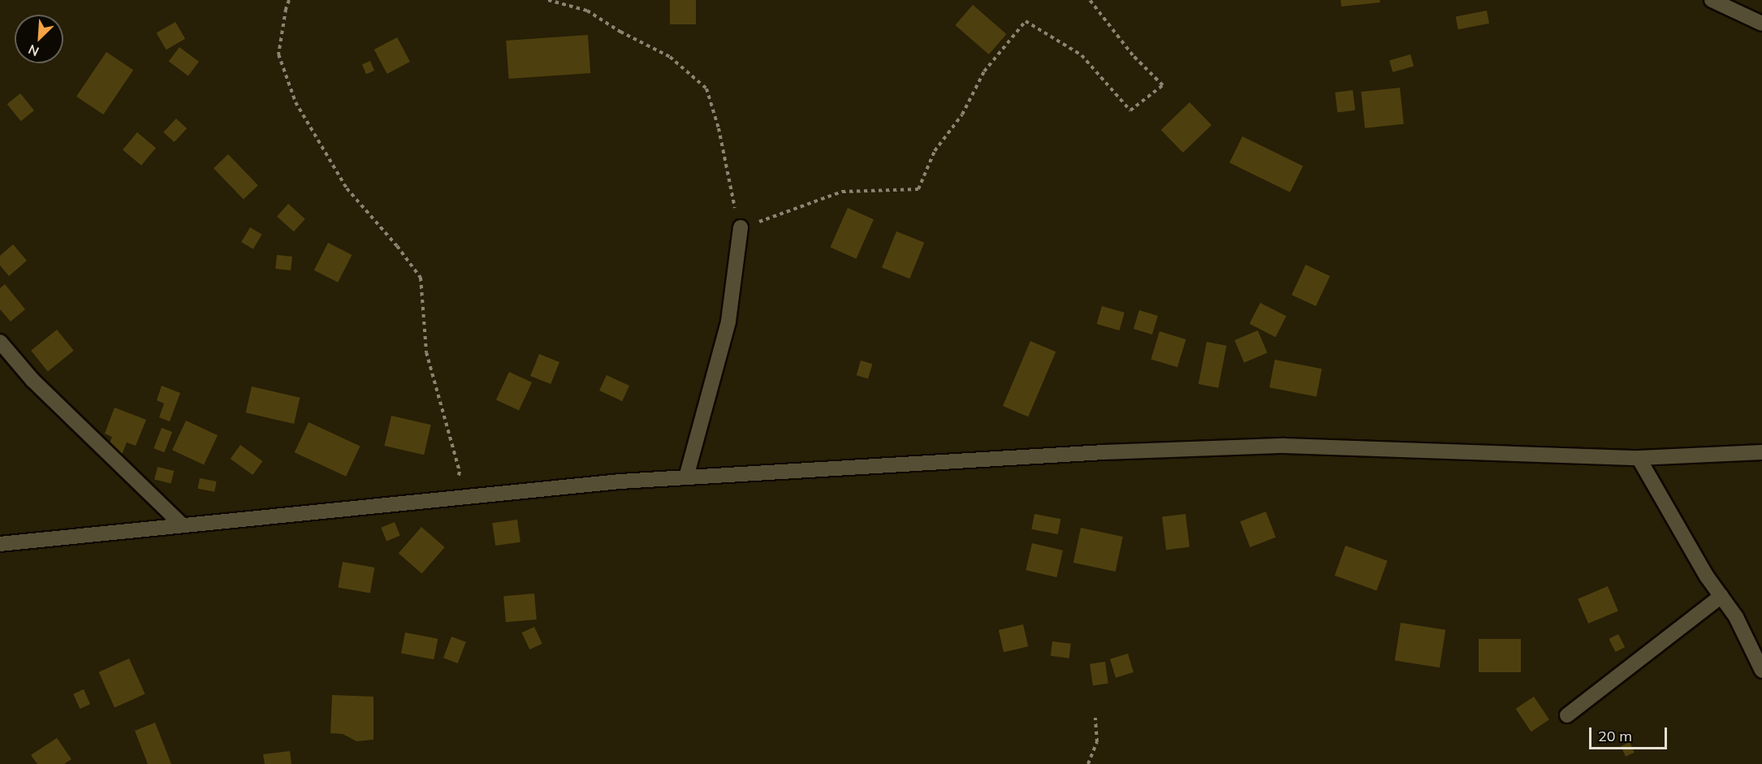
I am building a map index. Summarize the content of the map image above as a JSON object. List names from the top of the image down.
{
  "scale_bar": "20 m",
  "north": "bottom left"
}
